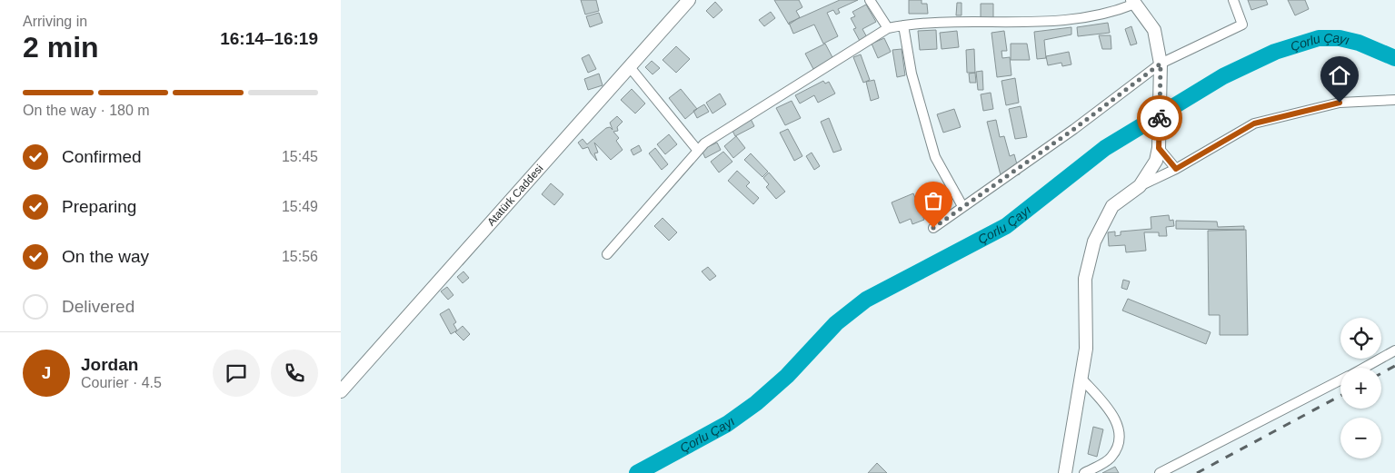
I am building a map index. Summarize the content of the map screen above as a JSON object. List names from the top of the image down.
{
  "streets": {
    "street": ["Atatürk Caddesi"]
  },
  "water": ["Çorlu Çayı"],
  "page": {
    "heading": ["2 min", "Arriving in", "16:14–16:19"],
    "panel": ["Jordan", "Courier · 4.5"],
    "bar": "On the way · 180 m",
    "list": [
      ["Confirmed", "15:45"],
      ["Preparing", "15:49"],
      ["On the way", "15:56"],
      "Delivered"
    ],
    "map_buttons": ["+", "−"],
    "round": "J"
  }
}
